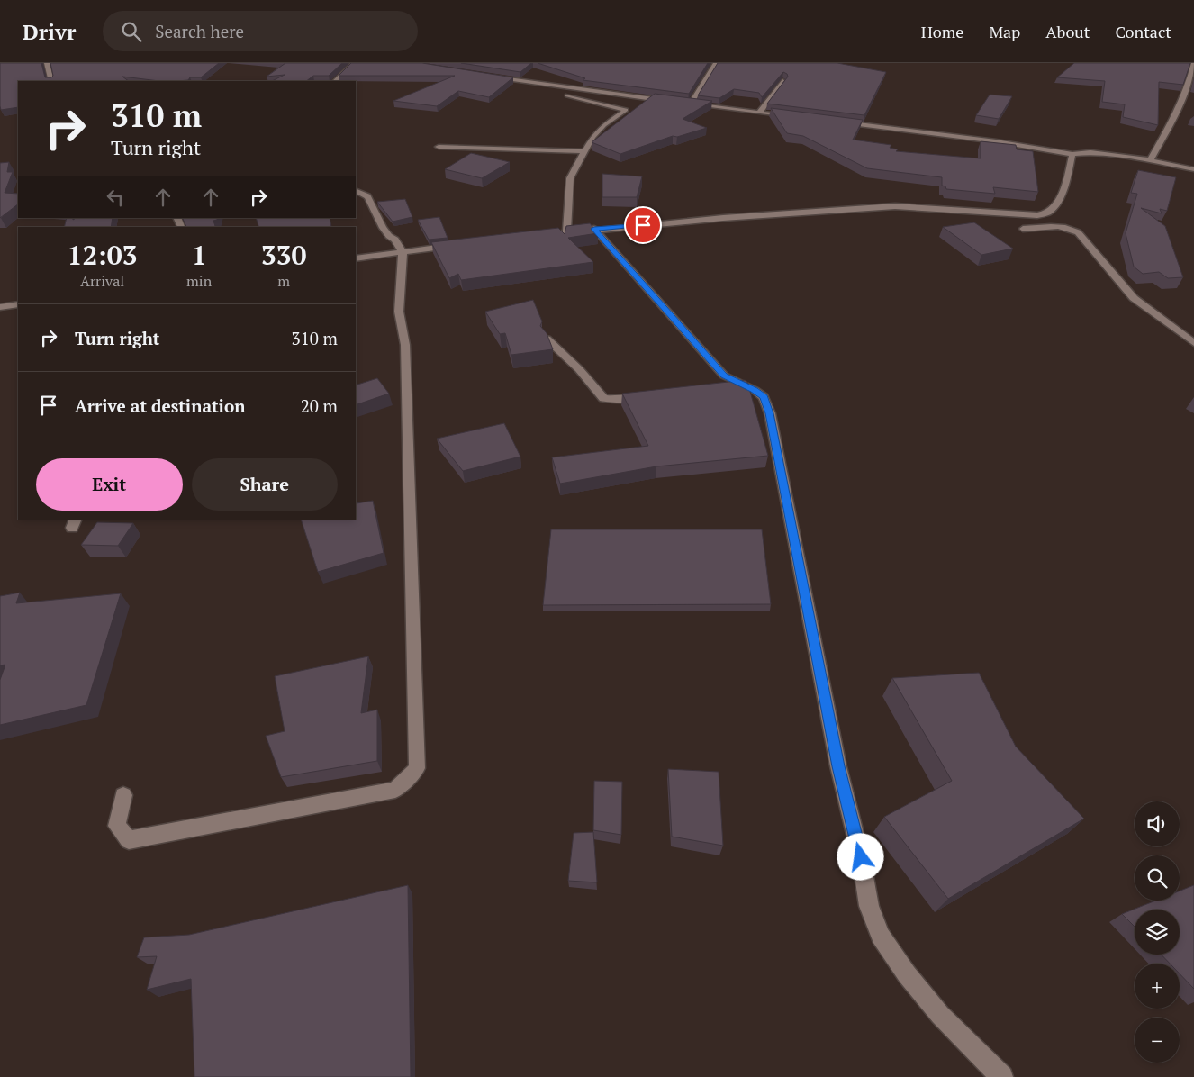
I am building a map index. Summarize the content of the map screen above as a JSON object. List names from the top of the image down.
{
  "page": {
    "header": "Drivr",
    "search": "Search here",
    "nav": [
      "Home",
      "Map",
      "About",
      "Contact"
    ],
    "turn": ["310 m", "Turn right"],
    "eta": [
      "12:03",
      "Arrival",
      "1",
      "min",
      "330",
      "m"
    ],
    "list": [
      {
        "name": "Turn right",
        "value": "310 m"
      },
      {
        "name": "Arrive at destination",
        "value": "20 m"
      }
    ],
    "buttons": ["Exit", "Share"],
    "map_buttons": ["+", "−"]
  }
}
